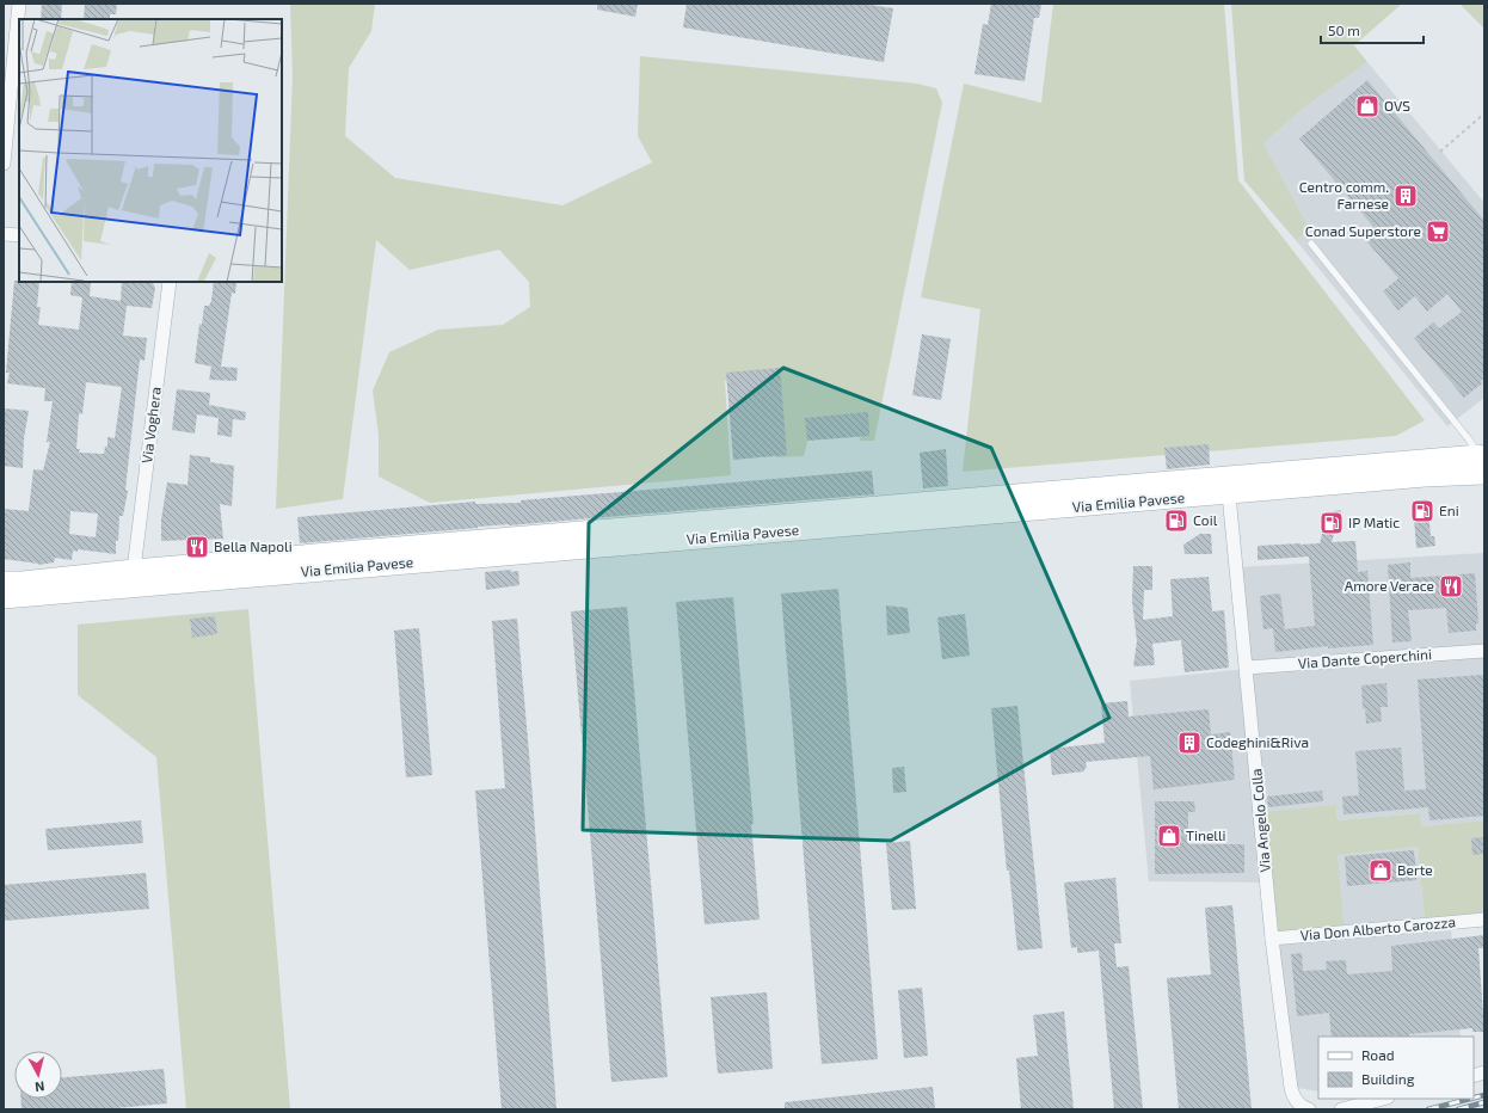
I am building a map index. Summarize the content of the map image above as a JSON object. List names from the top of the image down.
{
  "streets": {
    "main road": ["Via Emilia Pavese"],
    "street": [
      "Via Voghera",
      "Via Dante Coperchini",
      "Via Angelo Colla",
      "Via Don Alberto Carozza"
    ]
  },
  "crossings": [
    ["Via Voghera", "Via Emilia Pavese"],
    ["Via Emilia Pavese", "Via Angelo Colla"],
    ["Via Dante Coperchini", "Via Angelo Colla"],
    ["Via Angelo Colla", "Via Don Alberto Carozza"]
  ],
  "places": {
    "shop": ["OVS", "Tinelli", "Berte"],
    "building": ["Centro comm. Farnese", "Codeghini&Riva"],
    "supermarket": ["Conad Superstore"],
    "fuel station": ["Eni", "Coil", "IP Matic"],
    "restaurant": ["Bella Napoli", "Amore Verace"]
  },
  "legend": ["Road", "Building"],
  "scale_bar": "50 m",
  "north": "bottom"
}
